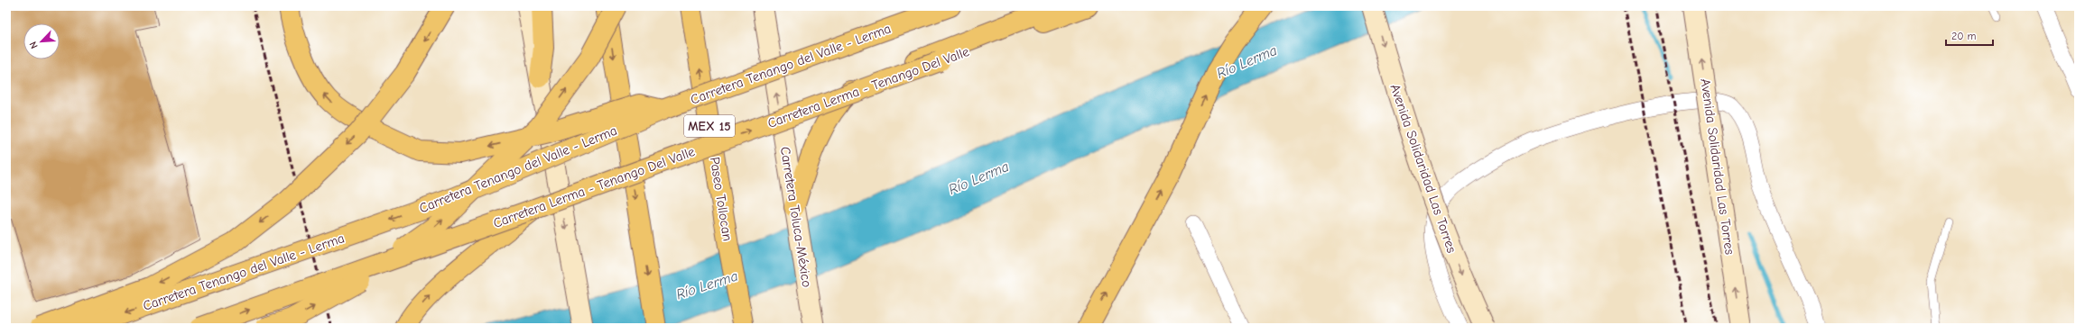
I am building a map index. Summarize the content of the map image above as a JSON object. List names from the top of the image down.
{
  "streets": {
    "highway": [
      "Carretera Tenango del Valle - Lerma",
      "Carretera Lerma - Tenango Del Valle",
      "MEX 15",
      "Paseo Tollocan"
    ],
    "main road": ["Avenida Solidaridad Las Torres", "Carretera Toluca-México"]
  },
  "one_way": ["Carretera Toluca-México"],
  "water": ["Río Lerma"],
  "scale_bar": "20 m",
  "north": "bottom left"
}
